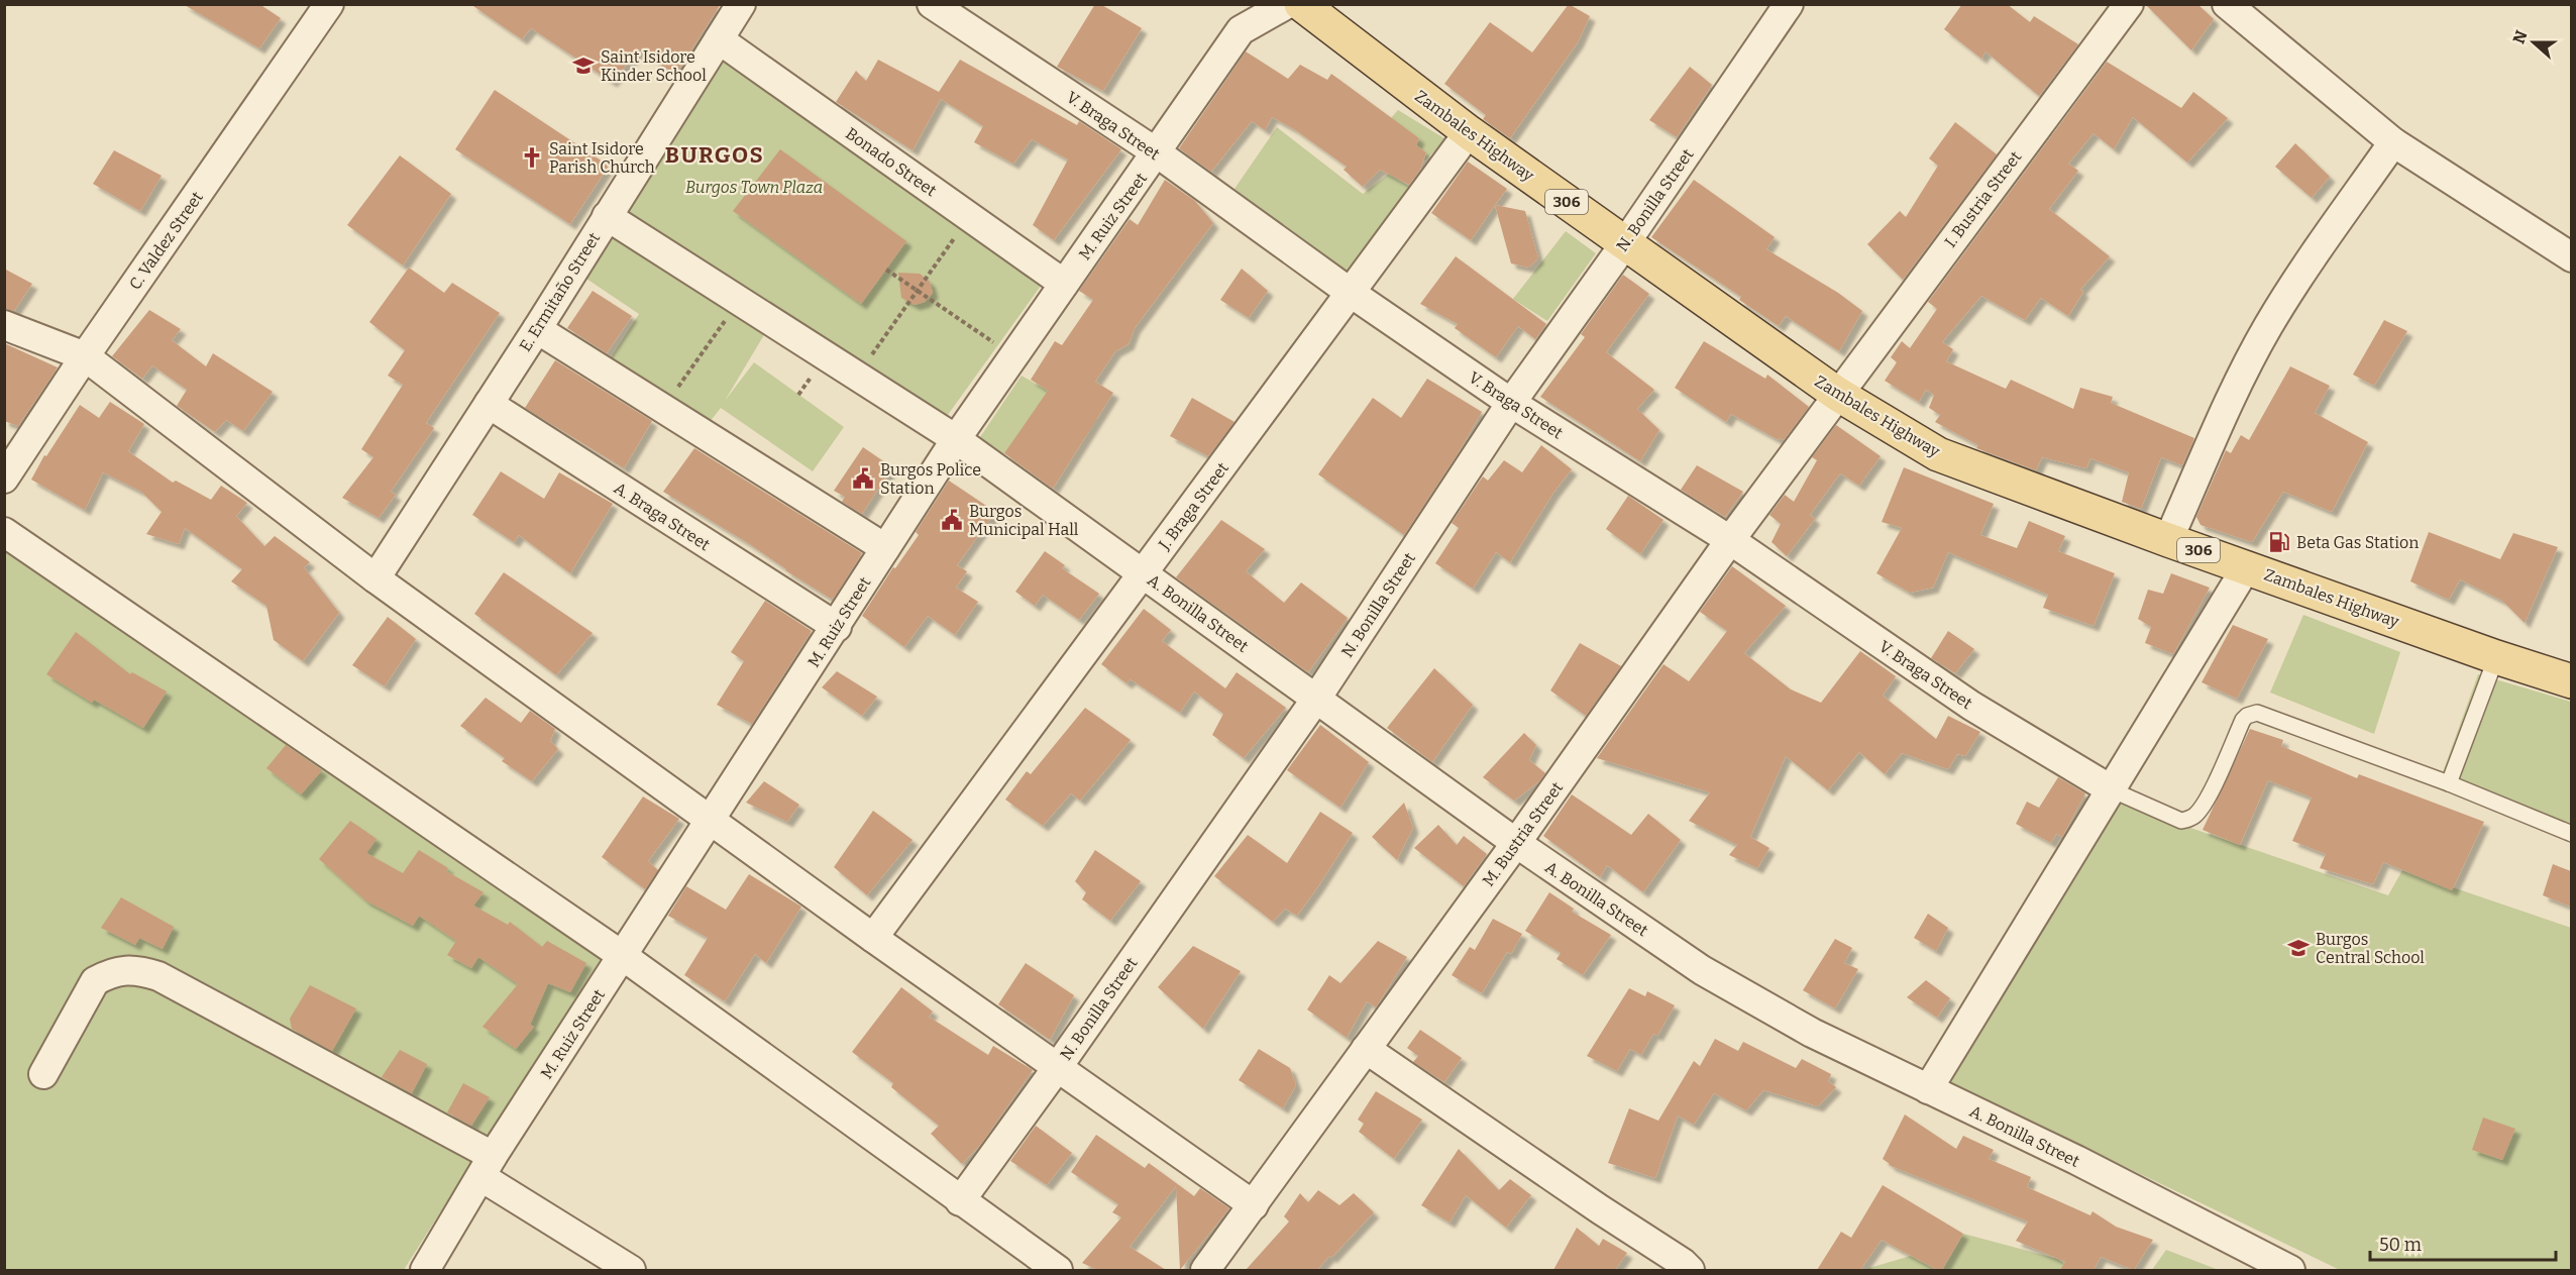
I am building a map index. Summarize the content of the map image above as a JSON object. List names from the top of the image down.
{
  "streets": {
    "main road": ["Zambales Highway", "306"],
    "street": [
      "V. Braga Street",
      "Bonado Street",
      "I. Bustria Street",
      "N. Bonilla Street",
      "M. Ruiz Street",
      "C. Valdez Street",
      "E. Ermitaño Street",
      "J. Braga Street",
      "A. Braga Street",
      "A. Bonilla Street",
      "M. Bustria Street"
    ]
  },
  "crossings": [
    ["V. Braga Street", "N. Bonilla Street"],
    ["V. Braga Street", "M. Ruiz Street"],
    ["V. Braga Street", "J. Braga Street"],
    ["V. Braga Street", "M. Bustria Street"],
    ["Zambales Highway", "I. Bustria Street"],
    ["Zambales Highway", "N. Bonilla Street"],
    ["Zambales Highway", "J. Braga Street"],
    ["Zambales Highway", "M. Bustria Street"],
    ["Bonado Street", "M. Ruiz Street"],
    ["Bonado Street", "E. Ermitaño Street"],
    ["I. Bustria Street", "M. Bustria Street"],
    ["N. Bonilla Street", "A. Bonilla Street"],
    ["M. Ruiz Street", "A. Braga Street"],
    ["M. Ruiz Street", "A. Bonilla Street"],
    ["E. Ermitaño Street", "A. Braga Street"],
    ["E. Ermitaño Street", "A. Bonilla Street"],
    ["J. Braga Street", "A. Bonilla Street"],
    ["A. Bonilla Street", "M. Bustria Street"]
  ],
  "districts": ["BURGOS"],
  "parks": ["Burgos Town Plaza"],
  "places": {
    "school or university": ["Saint Isidore Kinder School", "Burgos Central School"],
    "church": ["Saint Isidore Parish Church"],
    "public building": ["Burgos Police Station", "Burgos Municipal Hall"],
    "fuel station": ["Beta Gas Station"]
  },
  "scale_bar": "50 m",
  "north": "left"
}
